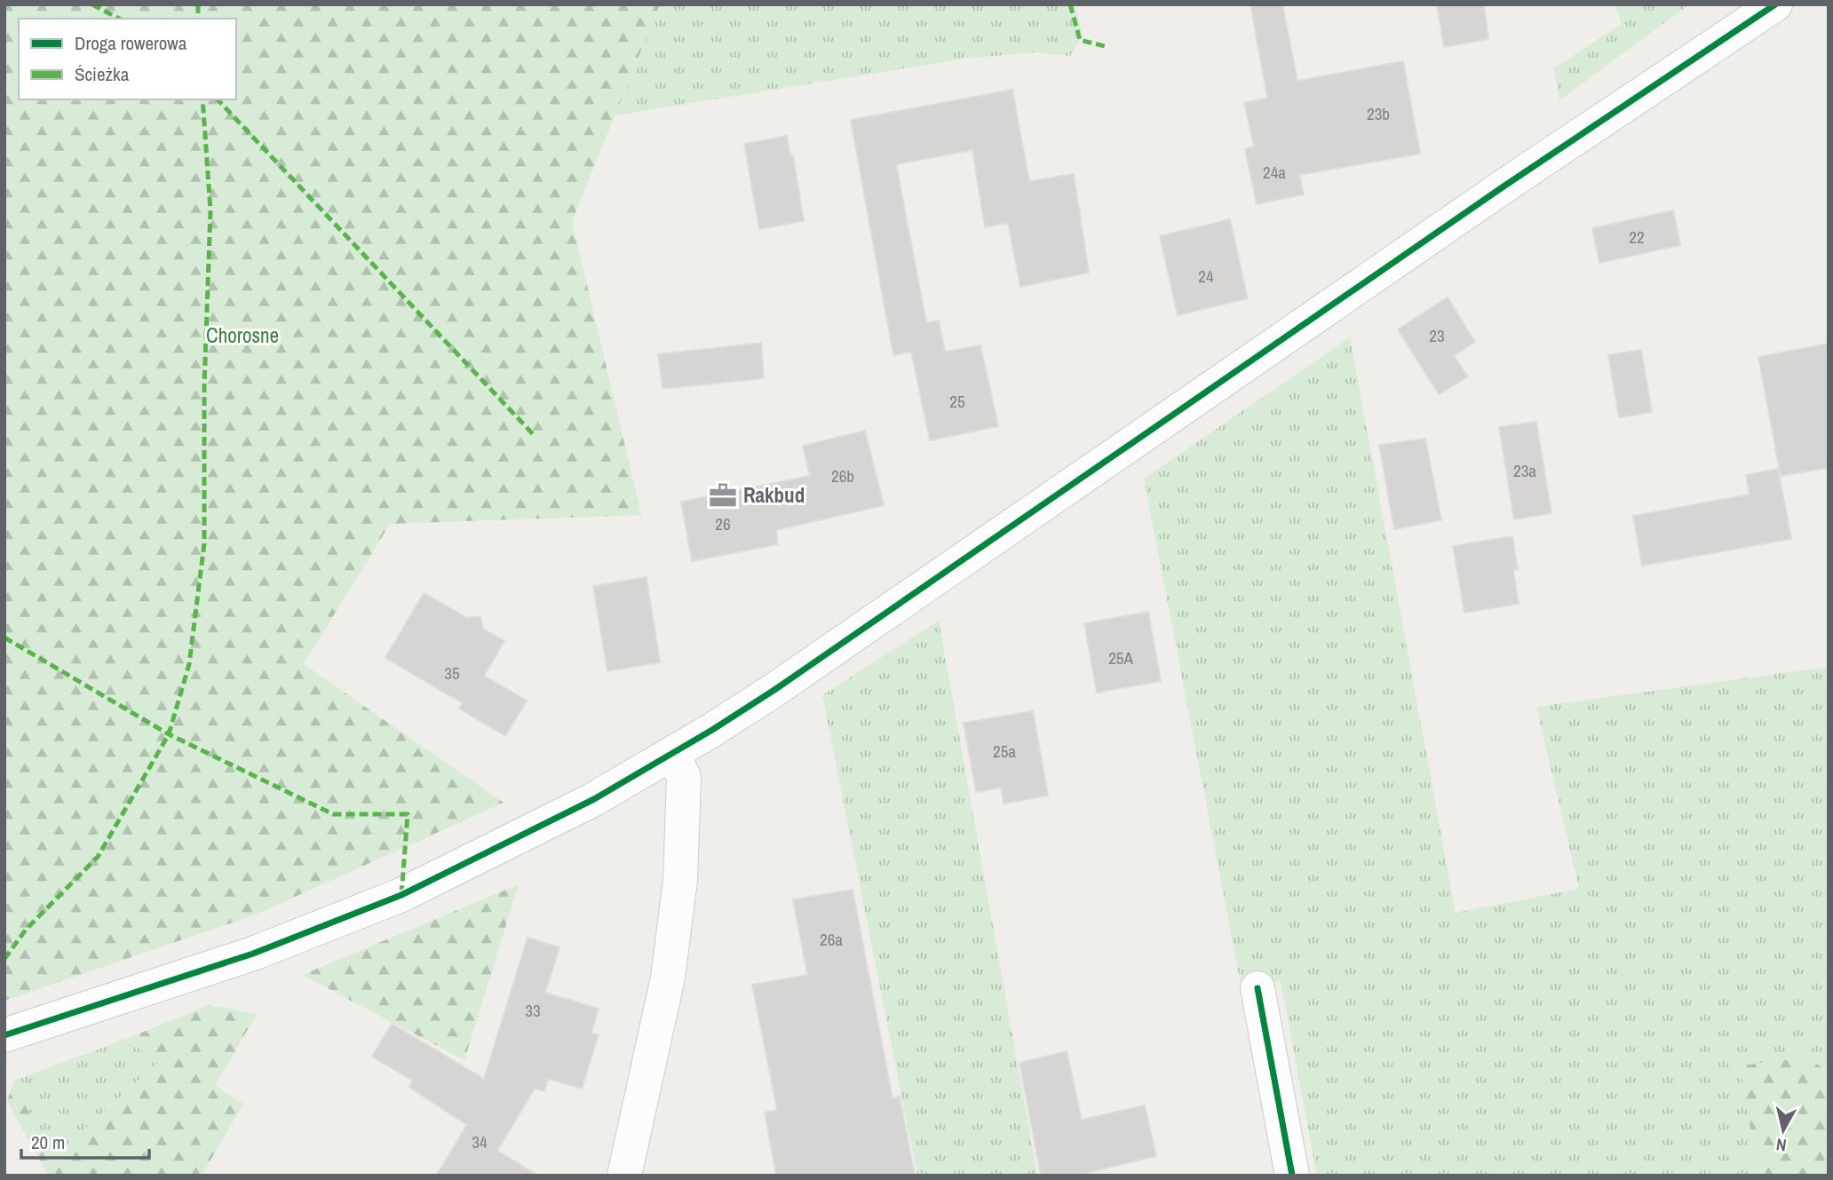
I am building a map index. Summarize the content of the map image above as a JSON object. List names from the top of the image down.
{
  "parks": ["Chorosne"],
  "places": {
    "office": ["Rakbud"]
  },
  "house_numbers": [
    "23b",
    "24a",
    "22",
    "24",
    "23",
    "25",
    "23a",
    "26b",
    "26",
    "25A",
    "35",
    "25a",
    "26a",
    "33",
    "34"
  ],
  "legend": ["Droga rowerowa", "Ścieżka"],
  "scale_bar": "20 m",
  "north": "bottom"
}
